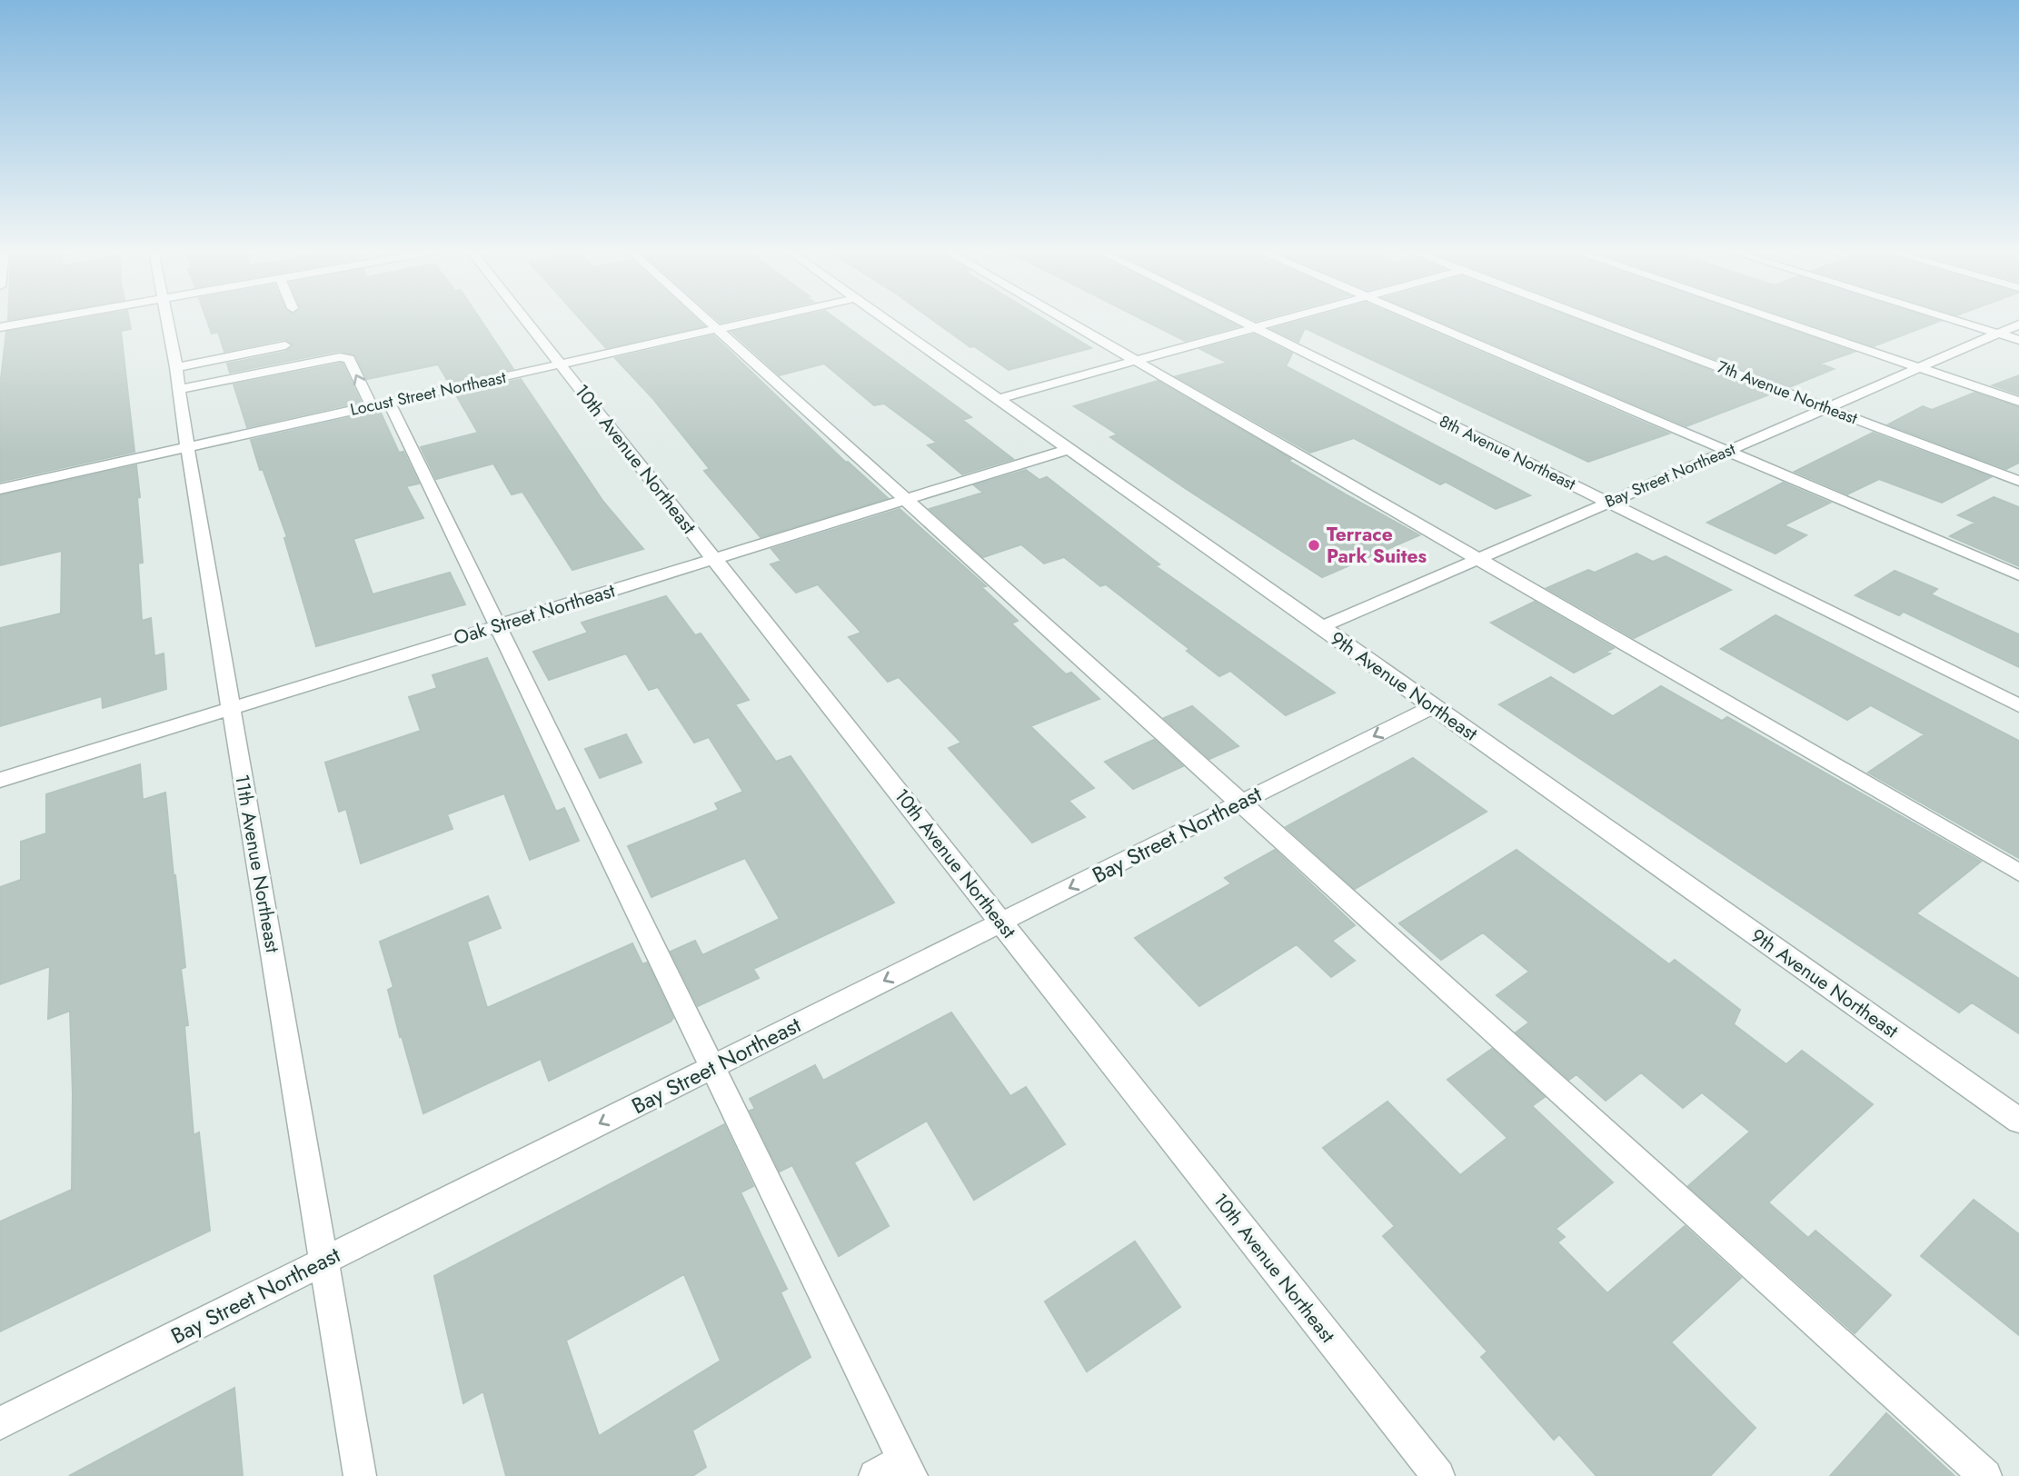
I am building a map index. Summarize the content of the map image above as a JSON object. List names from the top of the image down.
{
  "streets": {
    "street": [
      "7th Avenue Northeast",
      "Locust Street Northeast",
      "8th Avenue Northeast",
      "10th Avenue Northeast",
      "Bay Street Northeast",
      "Oak Street Northeast",
      "9th Avenue Northeast",
      "11th Avenue Northeast"
    ]
  },
  "crossings": [
    ["7th Avenue Northeast", "Bay Street Northeast"],
    ["Locust Street Northeast", "10th Avenue Northeast"],
    ["Locust Street Northeast", "11th Avenue Northeast"],
    ["8th Avenue Northeast", "Bay Street Northeast"],
    ["10th Avenue Northeast", "Bay Street Northeast"],
    ["10th Avenue Northeast", "Oak Street Northeast"],
    ["Bay Street Northeast", "9th Avenue Northeast"],
    ["Bay Street Northeast", "11th Avenue Northeast"],
    ["Oak Street Northeast", "9th Avenue Northeast"],
    ["Oak Street Northeast", "11th Avenue Northeast"]
  ],
  "one_way": ["Bay Street Northeast"],
  "places": ["Terrace Park Suites"]
}
